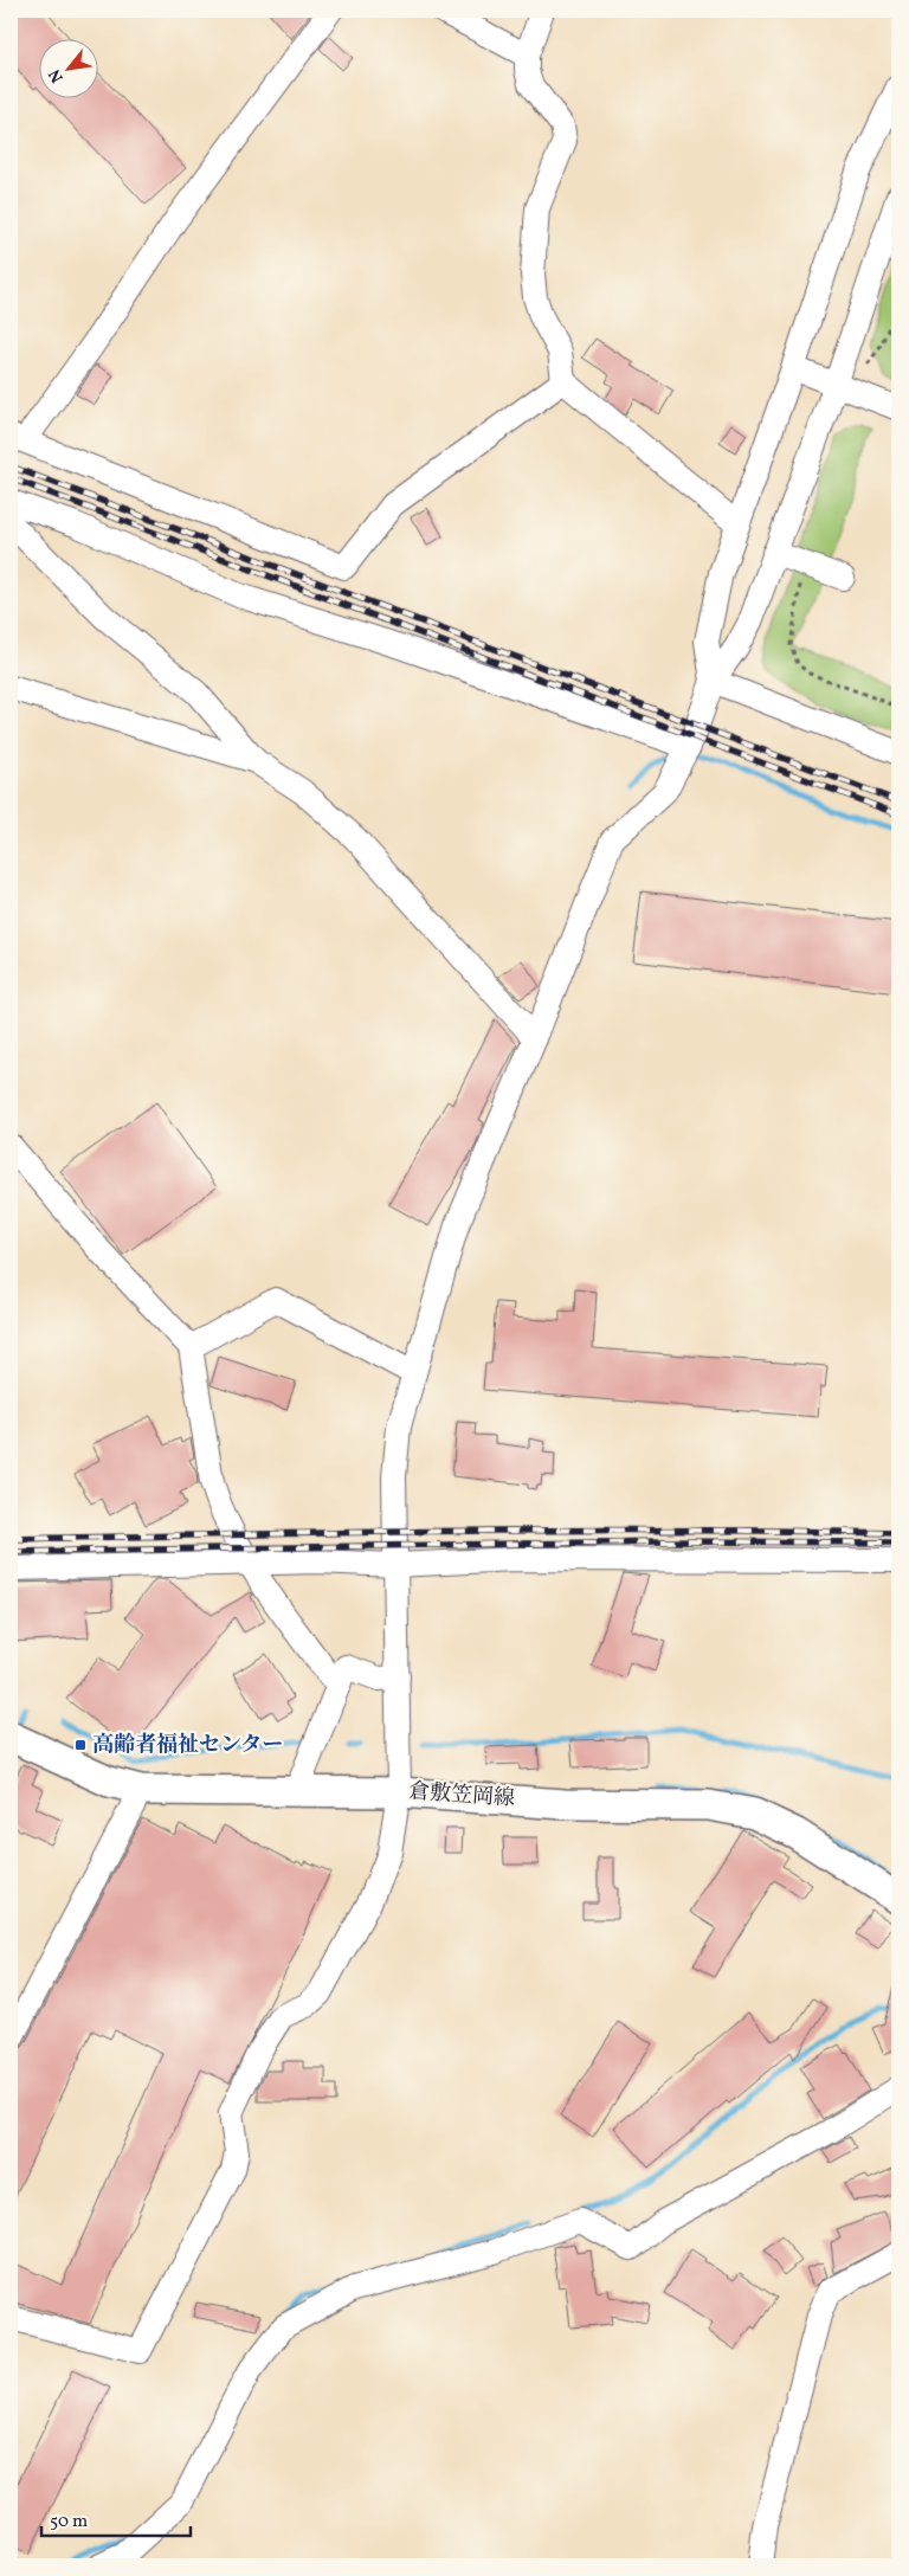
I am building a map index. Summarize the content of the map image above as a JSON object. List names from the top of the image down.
{
  "streets": {
    "main road": ["倉敷笠岡線"]
  },
  "places": {
    "transit": ["高齢者福祉センター"]
  },
  "scale_bar": "50 m",
  "north": "bottom left"
}
